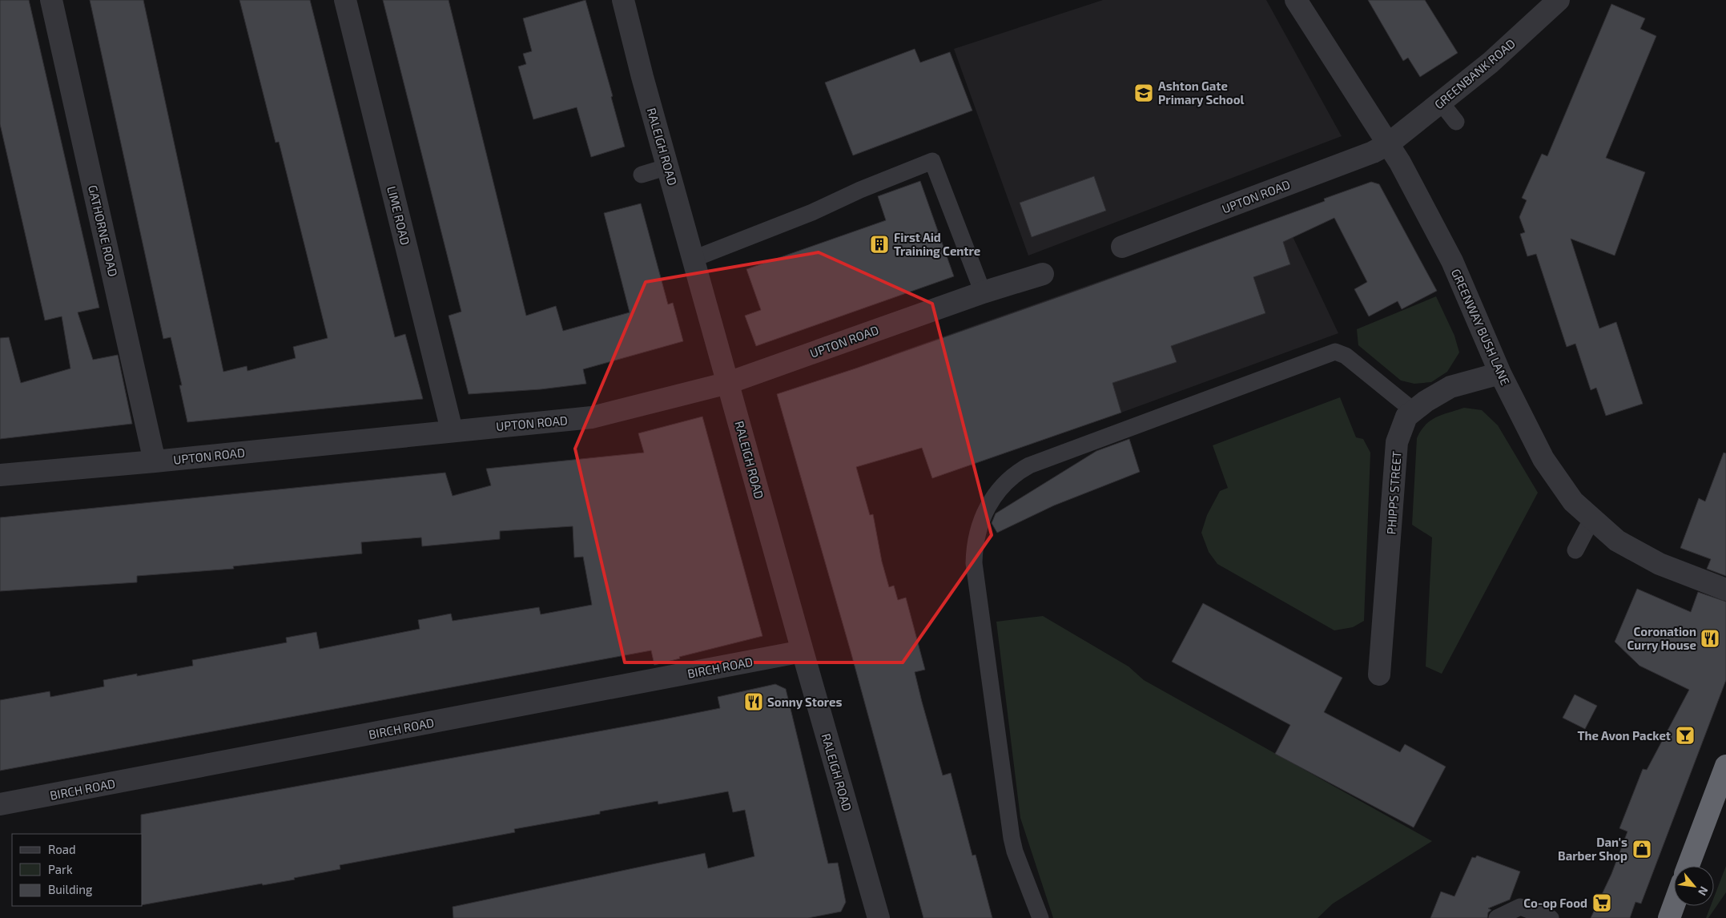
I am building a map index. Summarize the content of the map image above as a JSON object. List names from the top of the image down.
{
  "streets": {
    "street": [
      "GREENBANK ROAD",
      "RALEIGH ROAD",
      "UPTON ROAD",
      "LIME ROAD",
      "GATHORNE ROAD",
      "GREENWAY BUSH LANE",
      "PHIPPS STREET",
      "BIRCH ROAD"
    ]
  },
  "crossings": [
    ["GREENBANK ROAD", "UPTON ROAD"],
    ["GREENBANK ROAD", "GREENWAY BUSH LANE"],
    ["RALEIGH ROAD", "UPTON ROAD"],
    ["RALEIGH ROAD", "BIRCH ROAD"],
    ["UPTON ROAD", "LIME ROAD"],
    ["UPTON ROAD", "GATHORNE ROAD"],
    ["UPTON ROAD", "GREENWAY BUSH LANE"],
    ["GREENWAY BUSH LANE", "PHIPPS STREET"]
  ],
  "places": {
    "school or university": ["Ashton Gate Primary School"],
    "building": ["First Aid Training Centre"],
    "restaurant": ["Coronation Curry House", "Sonny Stores"],
    "bar": ["The Avon Packet"],
    "shop": ["Dan's Barber Shop"],
    "supermarket": ["Co-op Food"]
  },
  "legend": ["Road", "Park", "Building"],
  "north": "bottom right"
}
